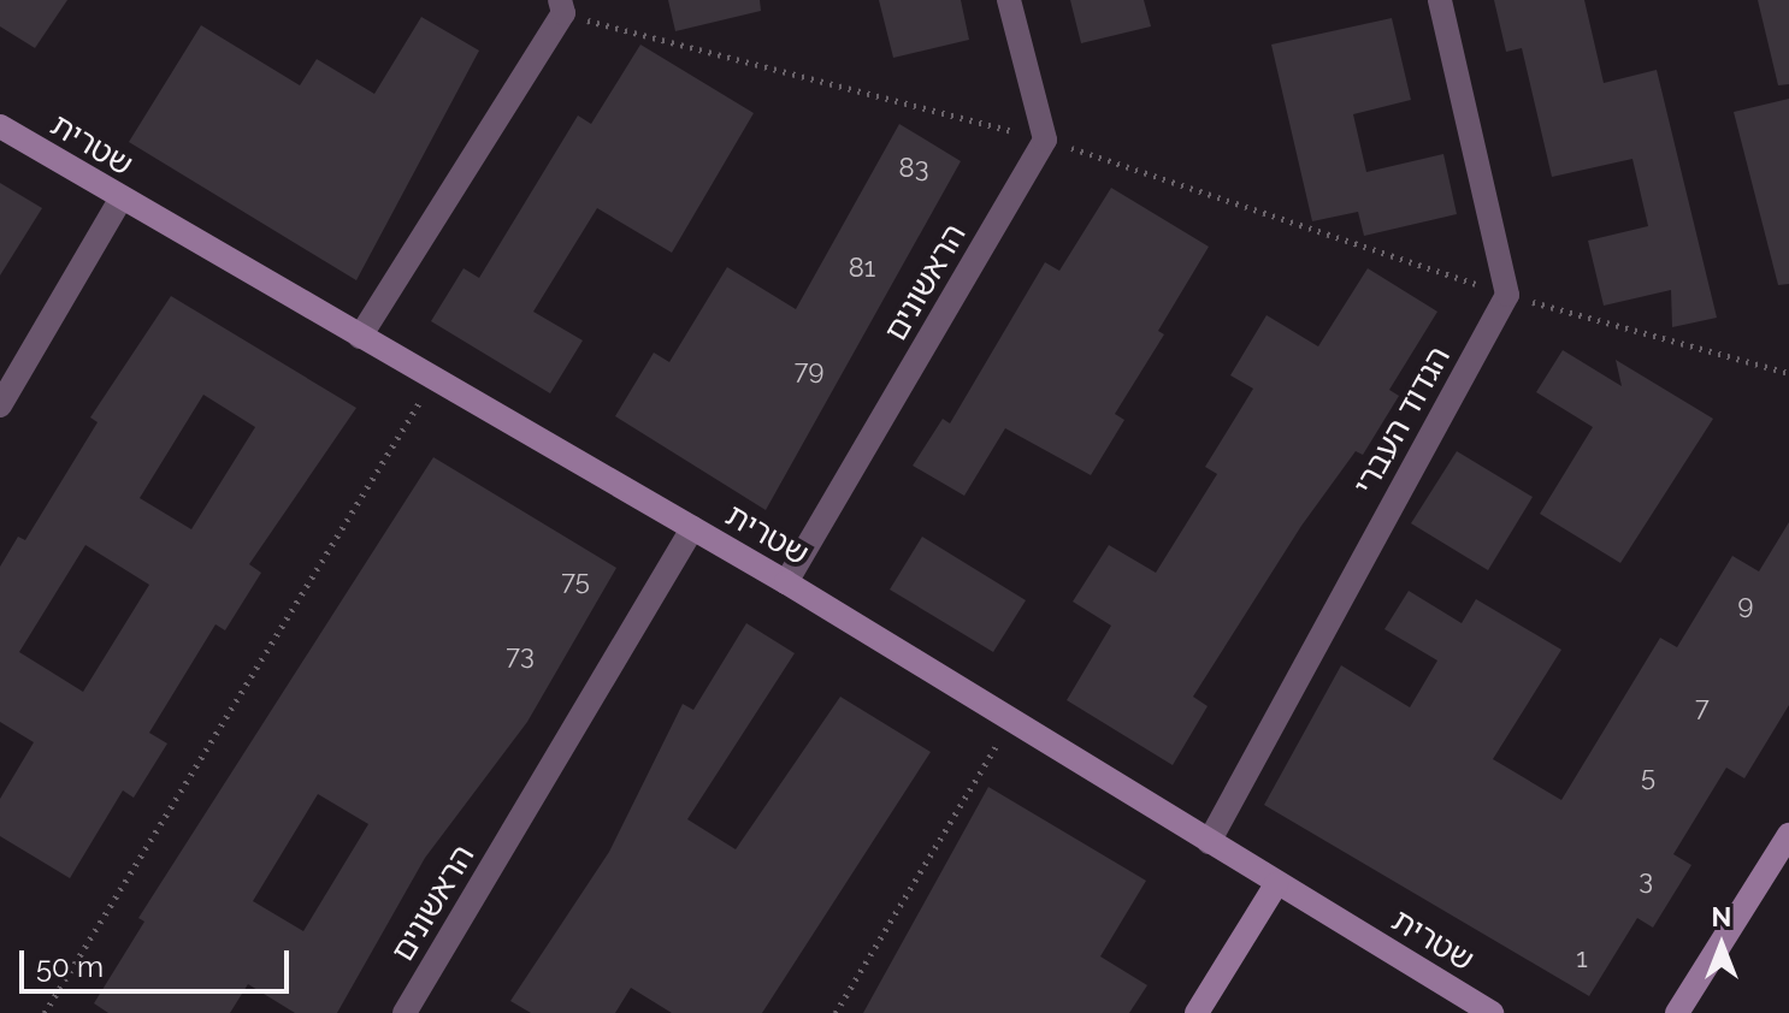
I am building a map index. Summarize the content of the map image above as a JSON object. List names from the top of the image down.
{
  "streets": {
    "street": ["שטרית", "הראשונים", "הגדוד העברי"]
  },
  "crossings": [
    ["שטרית", "הראשונים"],
    ["שטרית", "הגדוד העברי"]
  ],
  "house_numbers": [
    "83",
    "81",
    "79",
    "75",
    "9",
    "73",
    "7",
    "5",
    "3",
    "1"
  ],
  "scale_bar": "50 m",
  "north": "top"
}
